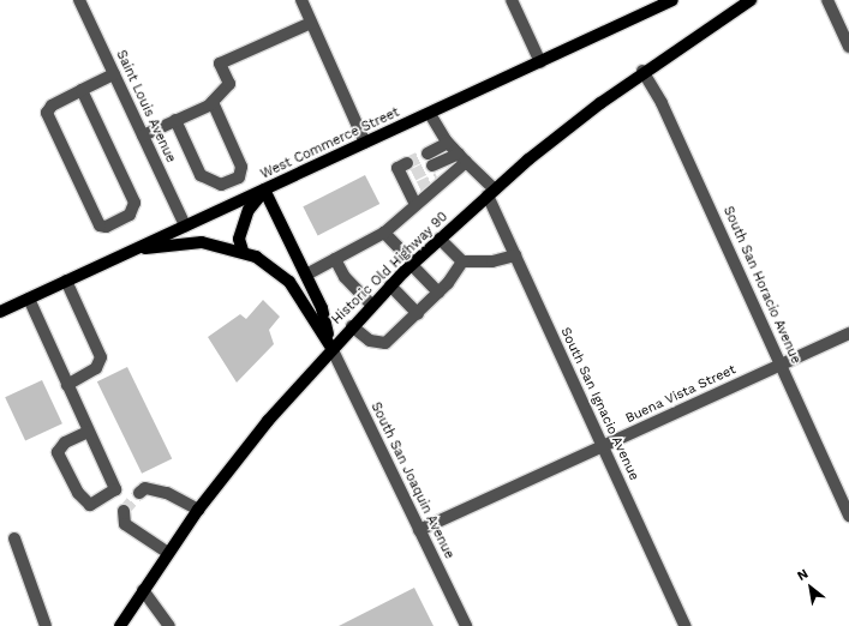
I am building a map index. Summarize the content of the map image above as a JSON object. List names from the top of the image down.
{
  "streets": {
    "main road": ["West Commerce Street", "Historic Old Highway 90", "South San Joaquin Avenue"],
    "street": [
      "Saint Louis Avenue",
      "South San Horacio Avenue",
      "Buena Vista Street",
      "South San Ignacio Avenue"
    ]
  },
  "crossings": [
    ["Saint Louis Avenue", "West Commerce Street"],
    ["West Commerce Street", "South San Joaquin Avenue"],
    ["Historic Old Highway 90", "South San Horacio Avenue"],
    ["Historic Old Highway 90", "South San Ignacio Avenue"],
    ["Historic Old Highway 90", "South San Joaquin Avenue"],
    ["South San Horacio Avenue", "Buena Vista Street"],
    ["Buena Vista Street", "South San Ignacio Avenue"],
    ["Buena Vista Street", "South San Joaquin Avenue"]
  ],
  "north": "top left"
}
